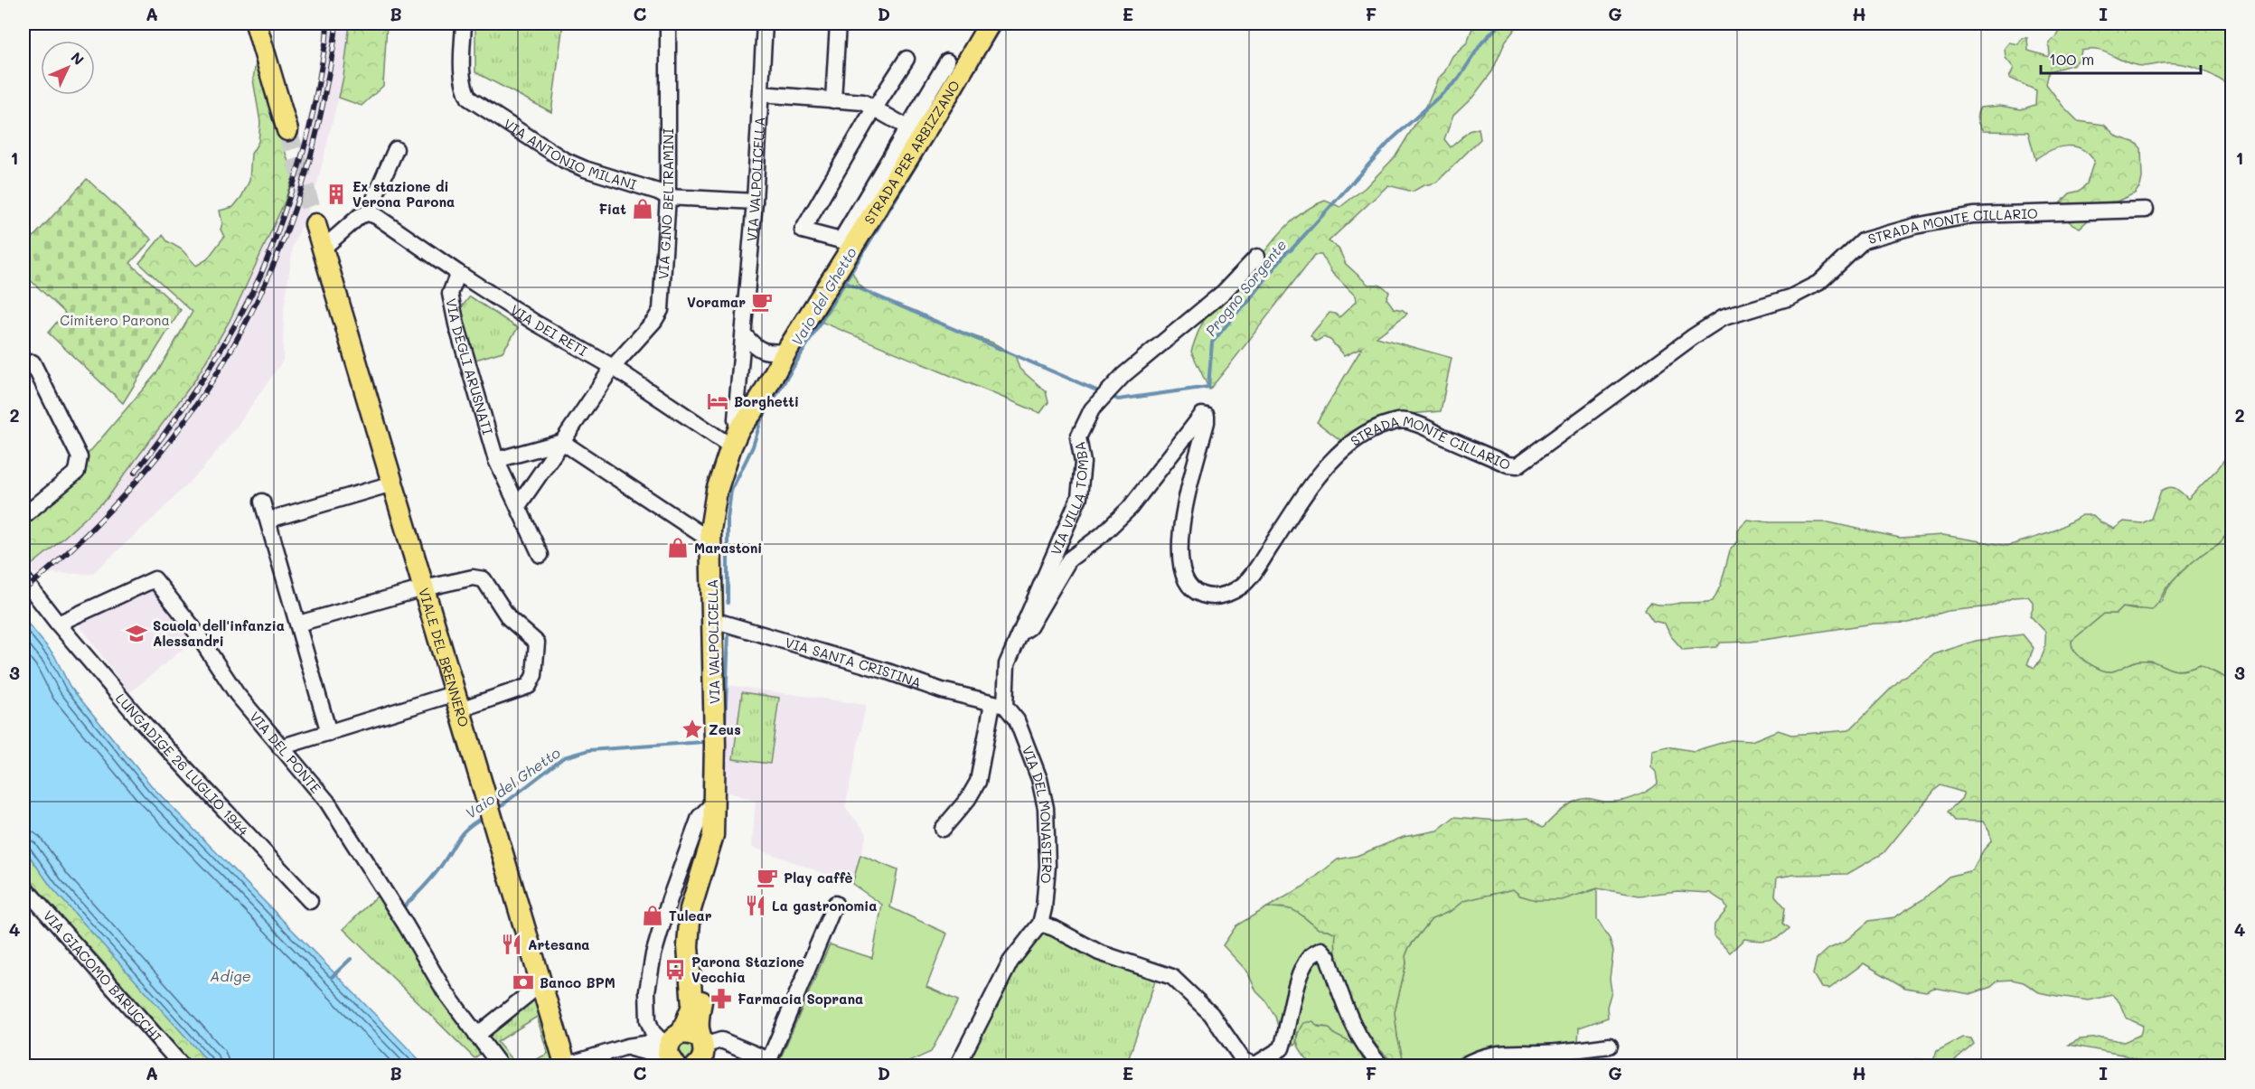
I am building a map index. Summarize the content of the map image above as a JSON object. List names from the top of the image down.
{
  "streets": {
    "main road": ["STRADA PER ARBIZZANO", "VIA VALPOLICELLA", "VIALE DEL BRENNERO"],
    "street": [
      "VIA ANTONIO MILANI",
      "VIA GINO BELTRAMINI",
      "STRADA MONTE CILLARIO",
      "VIA DEI RETI",
      "VIA DEGLI ARUSNATI",
      "VIA VILLA TOMBA",
      "VIA SANTA CRISTINA",
      "VIA DEL PONTE",
      "LUNGADIGE 26 LUGLIO 1944",
      "VIA DEL MONASTERO",
      "VIA GIACOMO BARUCCHI"
    ]
  },
  "crossings": [
    ["STRADA PER ARBIZZANO", "VIA VALPOLICELLA"],
    ["STRADA PER ARBIZZANO", "VIA DEI RETI"],
    ["VIA ANTONIO MILANI", "VIA VALPOLICELLA"],
    ["VIA ANTONIO MILANI", "VIA GINO BELTRAMINI"],
    ["VIA VALPOLICELLA", "VIA DEI RETI"],
    ["VIA VALPOLICELLA", "VIALE DEL BRENNERO"],
    ["VIA VALPOLICELLA", "VIA SANTA CRISTINA"],
    ["VIA GINO BELTRAMINI", "VIA DEI RETI"],
    ["STRADA MONTE CILLARIO", "VIA VILLA TOMBA"],
    ["VIA DEI RETI", "VIA DEGLI ARUSNATI"],
    ["VIA VILLA TOMBA", "VIA SANTA CRISTINA"],
    ["VIA VILLA TOMBA", "VIA DEL MONASTERO"],
    ["VIA SANTA CRISTINA", "VIA DEL MONASTERO"],
    ["VIA DEL PONTE", "LUNGADIGE 26 LUGLIO 1944"]
  ],
  "water": ["Progno Sorgente", "Vaio del Ghetto", "Adige"],
  "parks": ["Cimitero Parona"],
  "places": {
    "building": ["Ex stazione di Verona Parona"],
    "shop": ["Fiat", "Marastoni", "Tulear"],
    "cafe": ["Voramar", "Play caffè"],
    "hotel": ["Borghetti"],
    "school or university": ["Scuola dell'infanzia Alessandri"],
    "place": ["Zeus"],
    "restaurant": ["La gastronomia", "Artesana"],
    "bus stop": ["Parona Stazione Vecchia"],
    "bank": ["Banco BPM"],
    "pharmacy": ["Farmacia Soprana"]
  },
  "scale_bar": "100 m",
  "north": "top right",
  "grid": {
    "columns": [
      "A",
      "B",
      "C",
      "D",
      "E",
      "F",
      "G",
      "H",
      "I"
    ],
    "rows": [
      "1",
      "2",
      "3",
      "4"
    ]
  }
}
